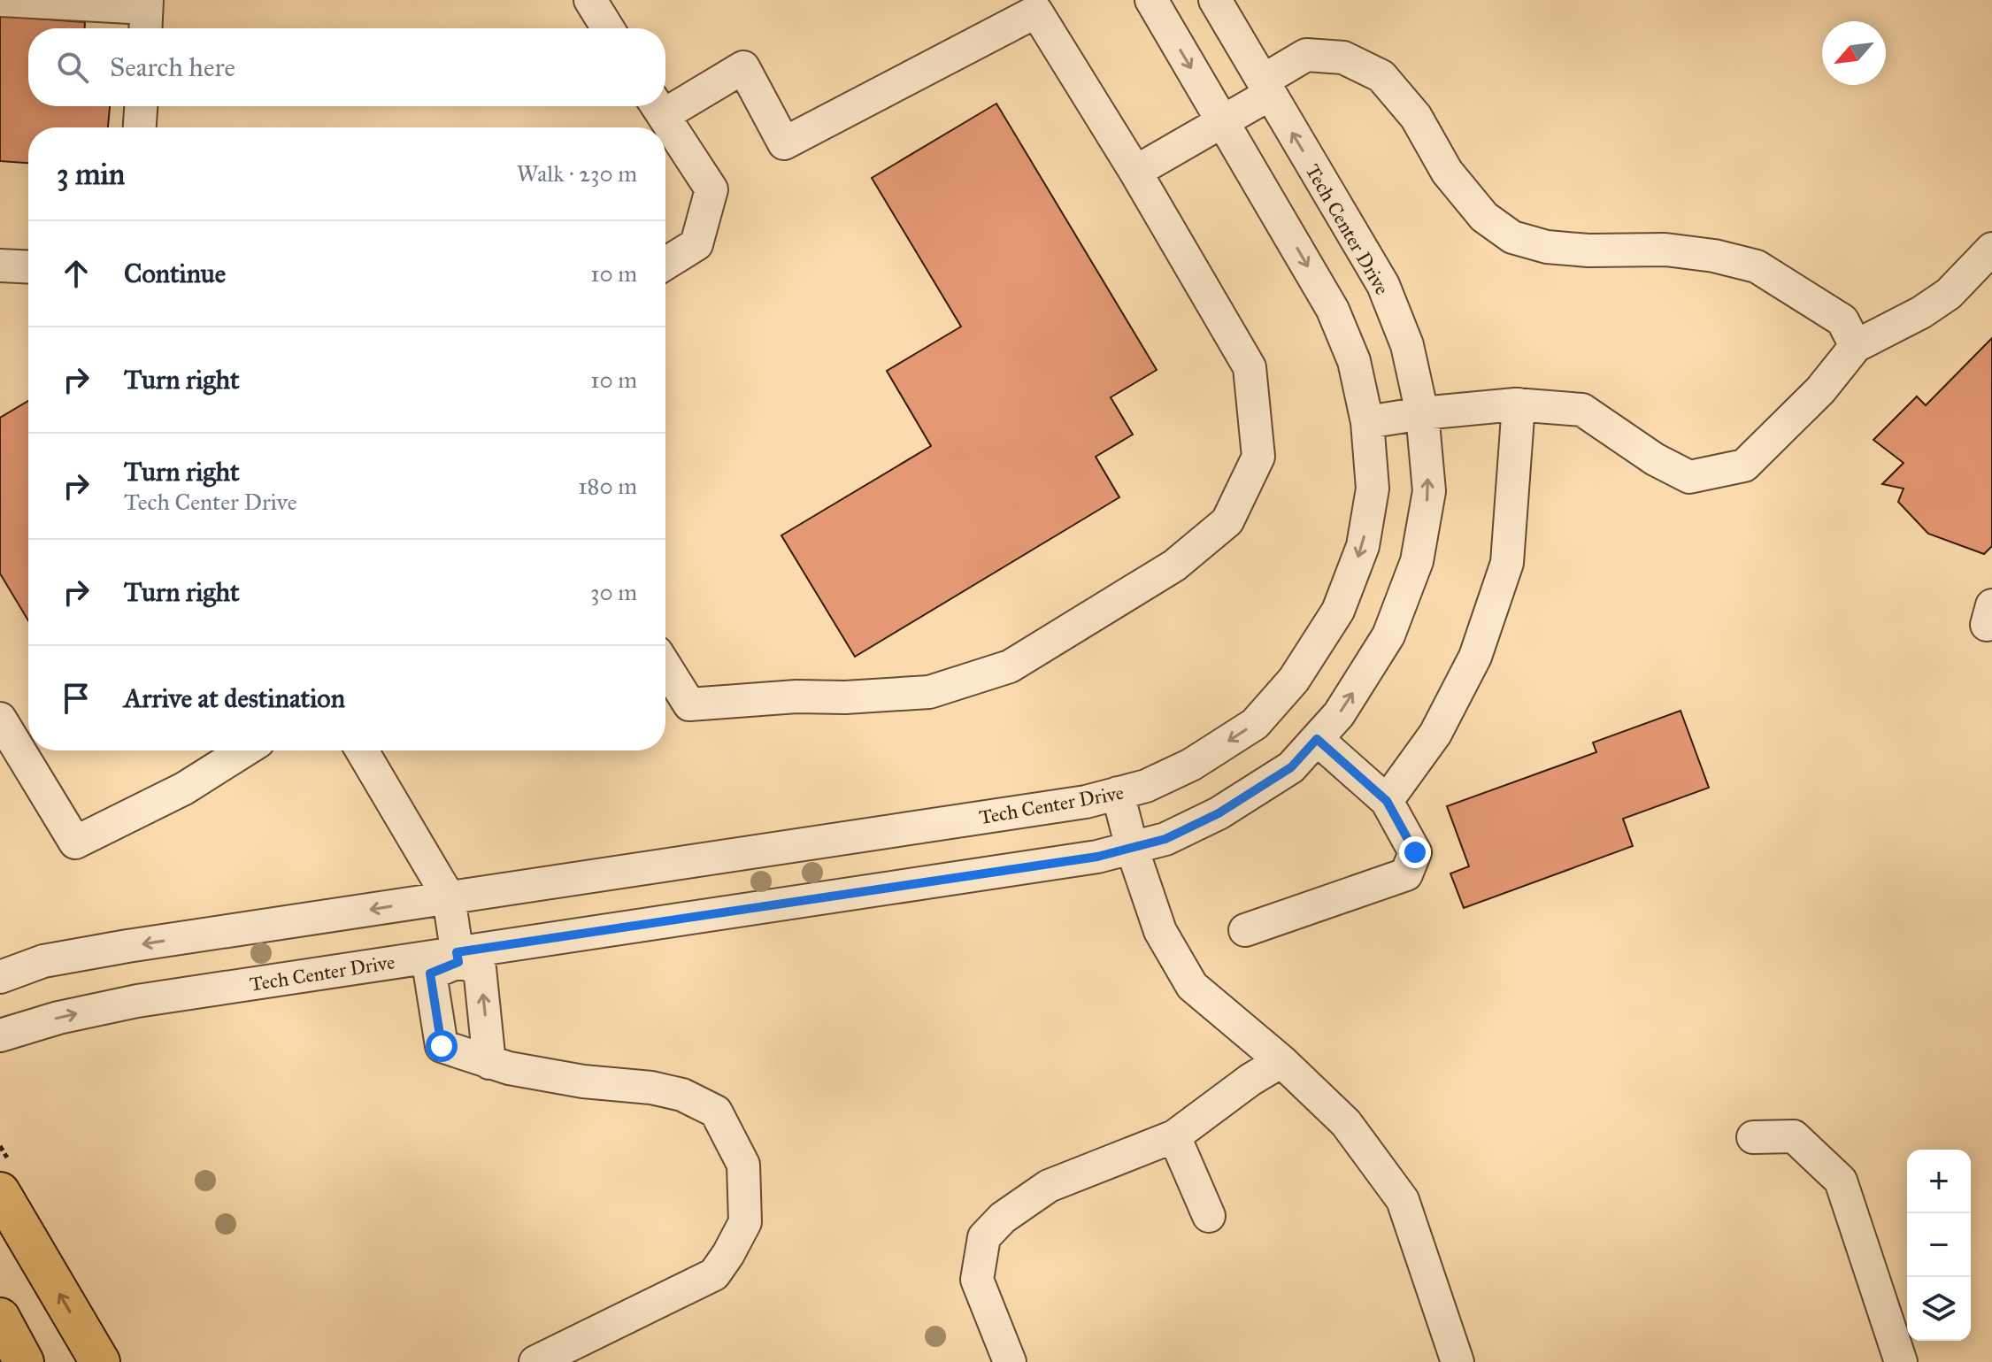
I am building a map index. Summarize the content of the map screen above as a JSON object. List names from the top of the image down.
{
  "streets": {
    "street": ["Tech Center Drive"]
  },
  "north": "bottom left",
  "page": {
    "search": "Search here",
    "heading": ["3 min", "Walk · 230 m"],
    "list": [
      ["Continue", "10 m"],
      ["Turn right", "10 m"],
      ["Turn right", "Tech Center Drive", "180 m"],
      ["Turn right", "30 m"],
      "Arrive at destination"
    ],
    "map_buttons": ["+", "−"]
  }
}
